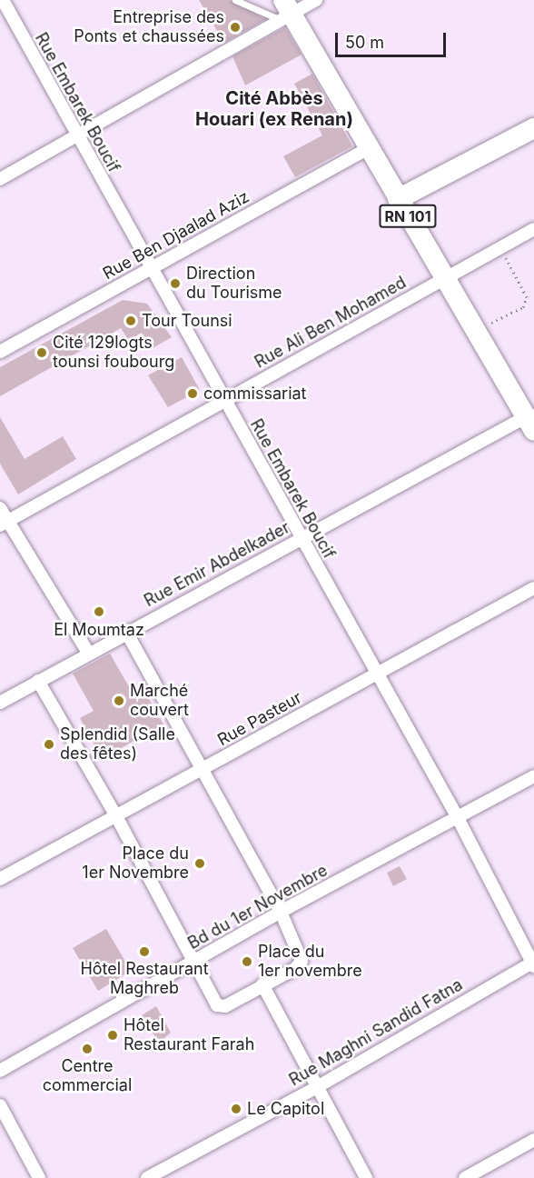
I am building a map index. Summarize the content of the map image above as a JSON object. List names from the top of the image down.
{
  "streets": {
    "main road": ["RN 101"],
    "street": [
      "Rue Embarek Boucif",
      "Rue Ben Djaalad Aziz",
      "Rue Ali Ben Mohamed",
      "Rue Emir Abdelkader",
      "Rue Pasteur",
      "Bd du 1er Novembre",
      "Rue Maghni Sandid Fatna"
    ]
  },
  "crossings": [
    ["Rue Embarek Boucif", "Rue Ben Djaalad Aziz"],
    ["Rue Embarek Boucif", "Rue Ali Ben Mohamed"],
    ["Rue Embarek Boucif", "Rue Emir Abdelkader"],
    ["Rue Embarek Boucif", "Rue Pasteur"],
    ["Rue Embarek Boucif", "Bd du 1er Novembre"],
    ["Rue Embarek Boucif", "Rue Maghni Sandid Fatna"],
    ["RN 101", "Rue Ben Djaalad Aziz"],
    ["RN 101", "Rue Ali Ben Mohamed"],
    ["RN 101", "Rue Emir Abdelkader"]
  ],
  "districts": ["Cité Abbès Houari (ex Renan)"],
  "places": [
    "Entreprise des Ponts et chaussées",
    "Direction du Tourisme",
    "Tour Tounsi",
    "Cité 129logts tounsi foubourg",
    "commissariat",
    "El Moumtaz",
    "Marché couvert",
    "Splendid (Salle des fêtes)",
    "Place du 1er Novembre",
    "Hôtel Restaurant Maghreb",
    "Place du 1er novembre",
    "Hôtel Restaurant Farah",
    "Centre commercial",
    "Le Capitol"
  ],
  "scale_bar": "50 m"
}
